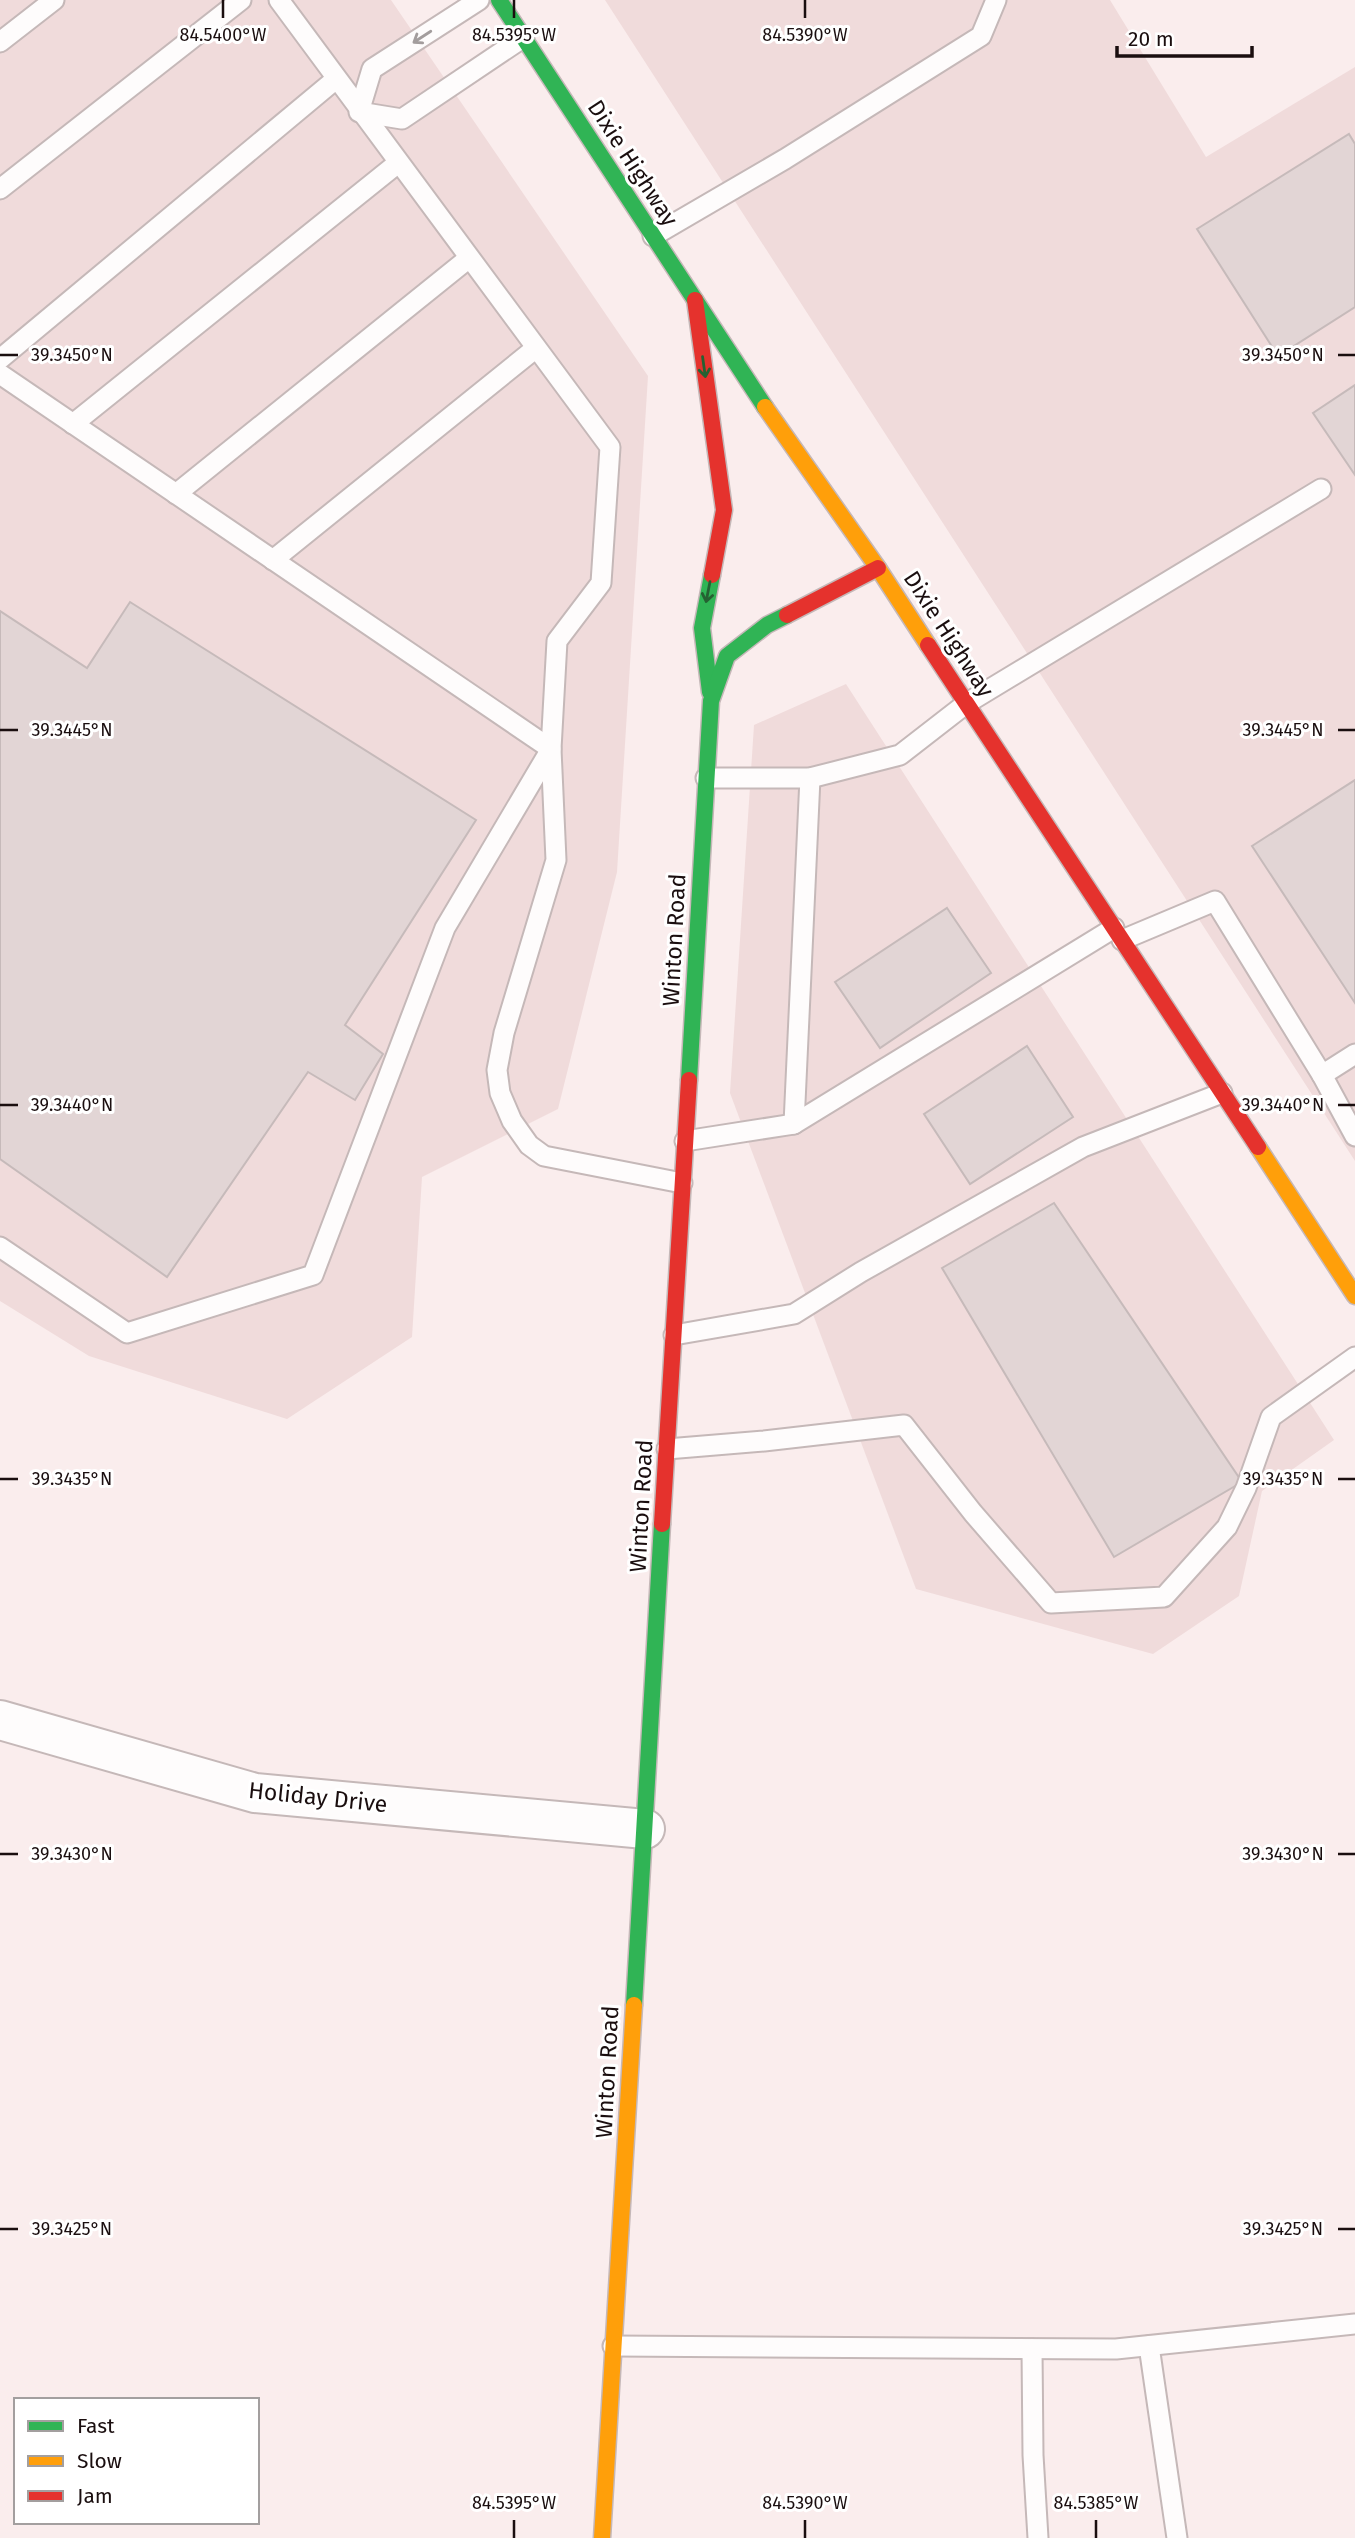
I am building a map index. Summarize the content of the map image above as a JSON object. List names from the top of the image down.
{
  "streets": {
    "street": ["Dixie Highway", "Winton Road", "Holiday Drive"]
  },
  "crossings": [
    ["Dixie Highway", "Winton Road"],
    ["Winton Road", "Holiday Drive"]
  ],
  "legend": ["Fast", "Slow", "Jam"],
  "scale_bar": "20 m",
  "coordinates": [
    "84.5400°W",
    "84.5395°W",
    "84.5390°W",
    "39.3450°N",
    "39.3445°N",
    "39.3440°N",
    "39.3435°N",
    "39.3430°N",
    "39.3425°N",
    "84.5385°W"
  ]
}
